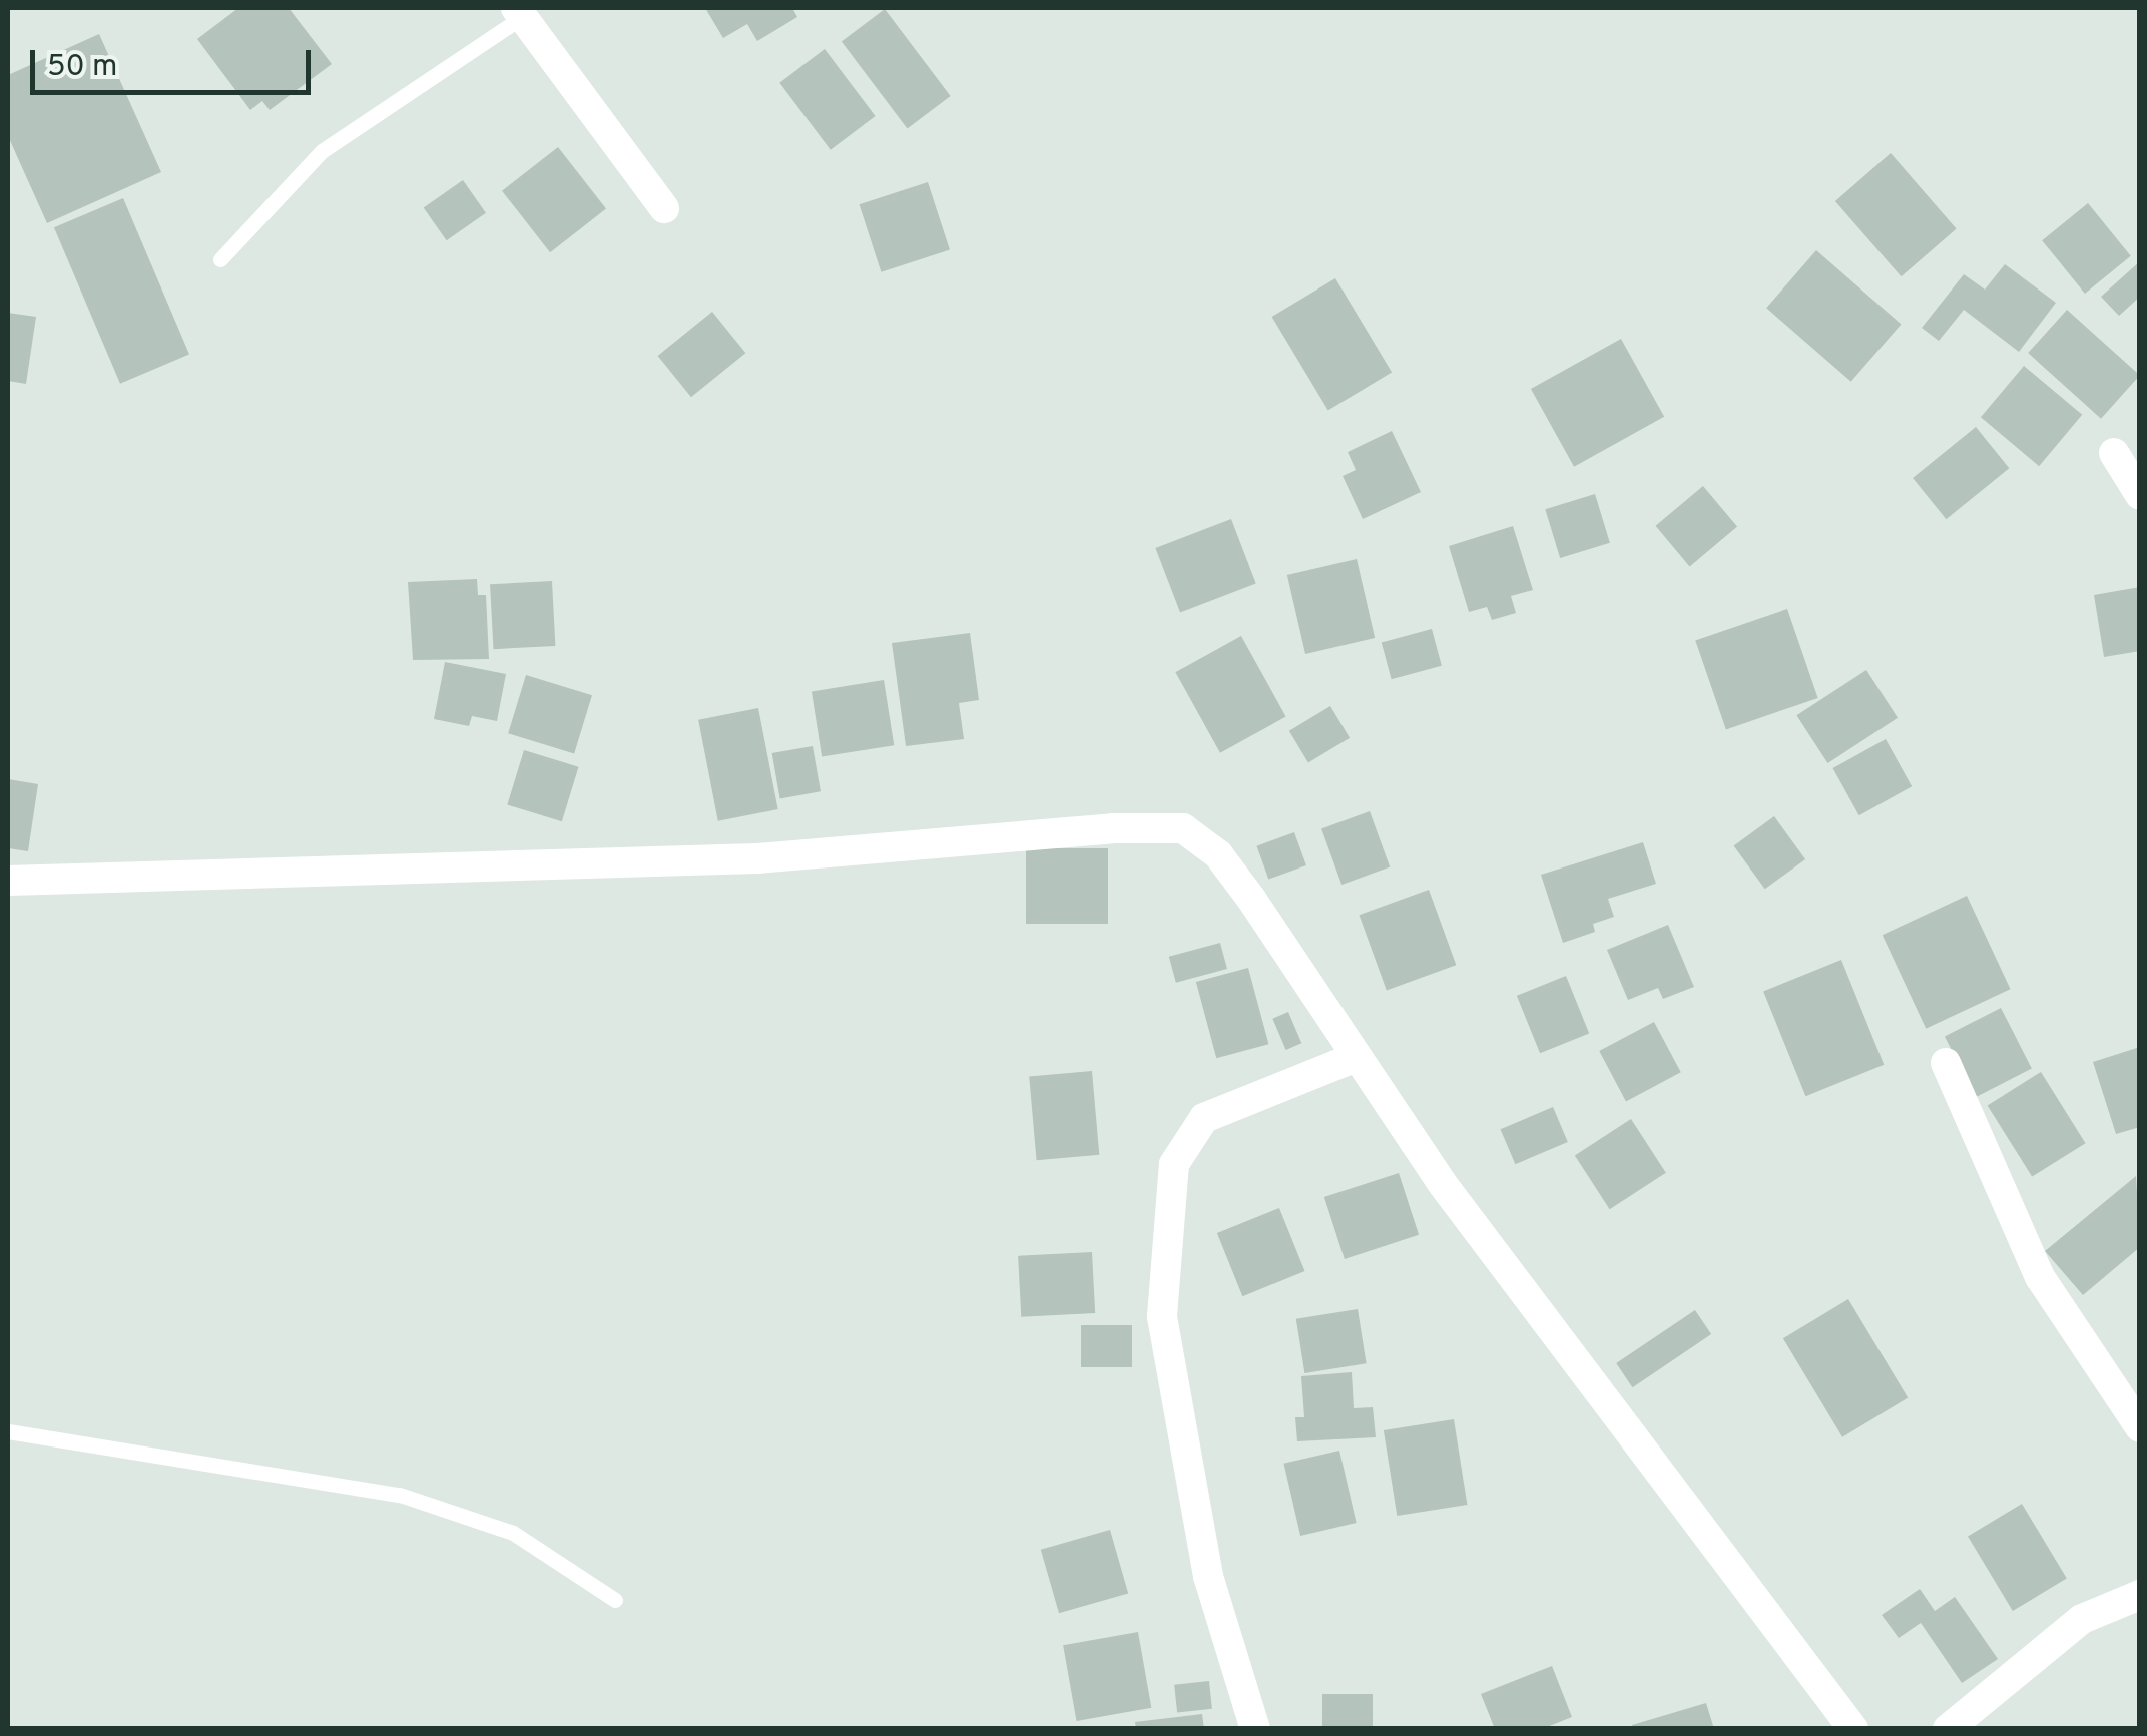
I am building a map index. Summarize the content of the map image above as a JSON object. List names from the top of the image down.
{
  "scale_bar": "50 m"
}
